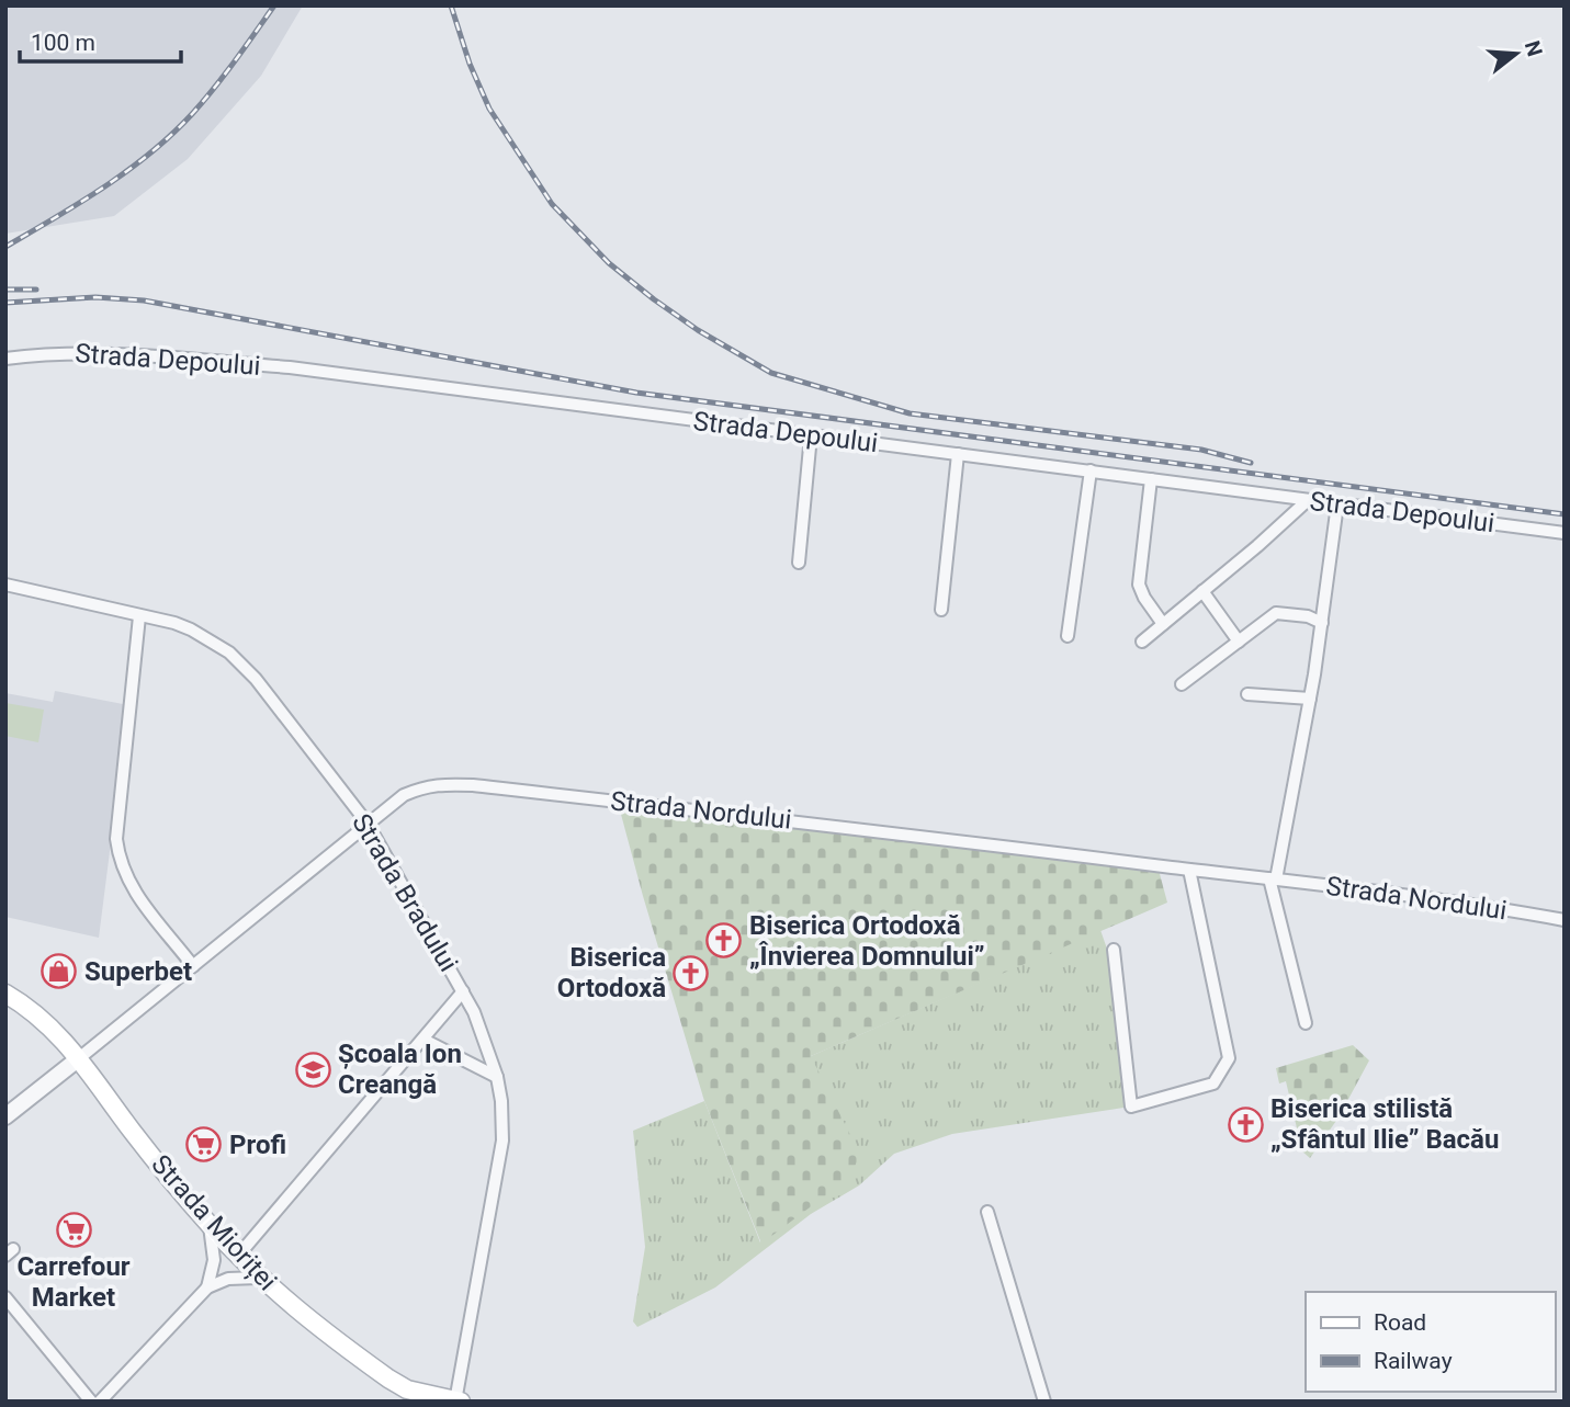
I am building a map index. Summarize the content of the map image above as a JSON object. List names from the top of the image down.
{
  "streets": {
    "main road": ["Strada Mioriței"],
    "street": ["Strada Depoului", "Strada Nordului", "Strada Bradului"]
  },
  "crossings": [
    ["Strada Nordului", "Strada Bradului"],
    ["Strada Nordului", "Strada Mioriței"],
    ["Strada Bradului", "Strada Mioriței"]
  ],
  "places": {
    "church": ["Biserica Ortodoxă „Învierea Domnului”", "Biserica Ortodoxă", "Biserica stilistă „Sfântul Ilie” Bacău"],
    "shop": ["Superbet"],
    "school or university": ["Școala Ion Creangă"],
    "supermarket": ["Profi", "Carrefour Market"]
  },
  "legend": ["Road", "Railway"],
  "scale_bar": "100 m",
  "north": "right"
}
